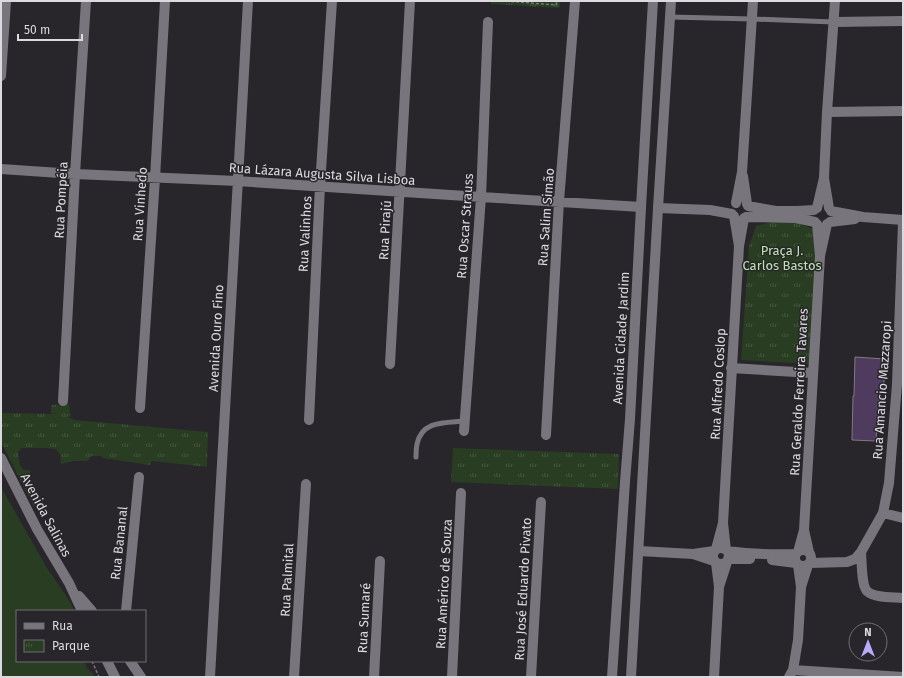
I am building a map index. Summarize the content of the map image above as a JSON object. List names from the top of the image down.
{
  "streets": {
    "street": [
      "Rua Lázara Augusta Silva Lisboa",
      "Rua Pompéia",
      "Rua Vinhedo",
      "Rua Salim Simão",
      "Rua Oscar Strauss",
      "Rua Pirajú",
      "Rua Valinhos",
      "Avenida Ouro Fino",
      "Avenida Cidade Jardim",
      "Rua Alfredo Coslop",
      "Rua Amancio Mazzaropi",
      "Rua Geraldo Ferreira Tavares",
      "Avenida Salinas",
      "Rua Bananal",
      "Rua Palmital",
      "Rua Américo de Souza",
      "Rua José Eduardo Pivato",
      "Rua Sumaré"
    ]
  },
  "crossings": [
    ["Rua Lázara Augusta Silva Lisboa", "Rua Pompéia"],
    ["Rua Lázara Augusta Silva Lisboa", "Rua Vinhedo"],
    ["Rua Lázara Augusta Silva Lisboa", "Rua Salim Simão"],
    ["Rua Lázara Augusta Silva Lisboa", "Rua Oscar Strauss"],
    ["Rua Lázara Augusta Silva Lisboa", "Rua Pirajú"],
    ["Rua Lázara Augusta Silva Lisboa", "Rua Valinhos"],
    ["Rua Lázara Augusta Silva Lisboa", "Avenida Ouro Fino"],
    ["Rua Lázara Augusta Silva Lisboa", "Avenida Cidade Jardim"]
  ],
  "parks": ["Praça J. Carlos Bastos"],
  "legend": ["Rua", "Parque"],
  "scale_bar": "50 m",
  "north": "top"
}
